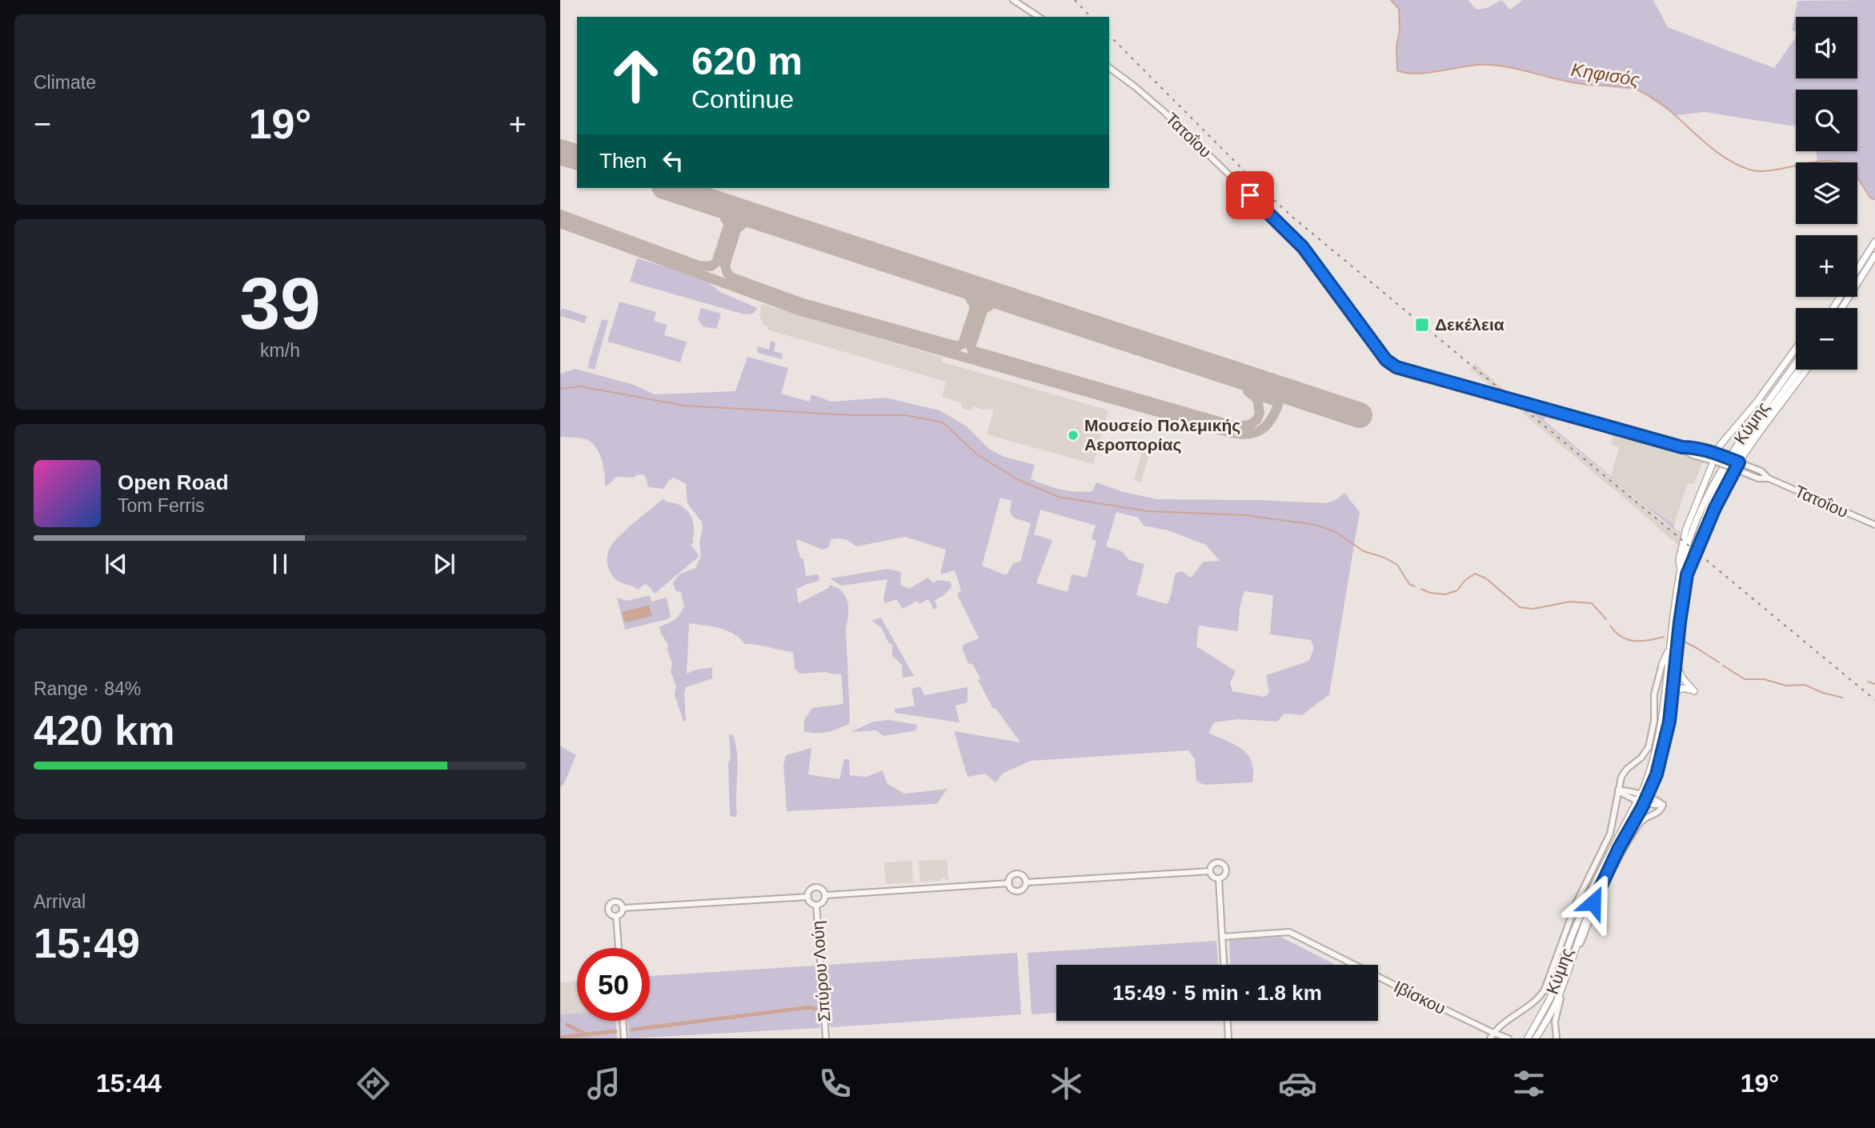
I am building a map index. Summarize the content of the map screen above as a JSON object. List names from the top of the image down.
{
  "streets": {
    "main road": ["Κύμης"],
    "street": ["Τατοΐου", "Σπύρου Λούη", "Ιβίσκου"]
  },
  "water": ["Κηφισός"],
  "places": {
    "transit": ["Δεκέλεια"],
    "other": ["Μουσείο Πολεμικής Αεροπορίας"]
  },
  "page": {
    "tile": [
      "Climate",
      ["39", "km/h"],
      ["Range · 84%", "420 km"],
      ["Arrival", "15:49"]
    ],
    "map_buttons": ["+", "−"],
    "turn": ["620 m", "Continue"],
    "heat": ["−", "19°", "+"],
    "then": "Then",
    "song": ["Open Road", "Tom Ferris"],
    "limit": "50",
    "trip": "15:49 · 5 min · 1.8 km",
    "tabs": ["15:44", "19°"]
  }
}
